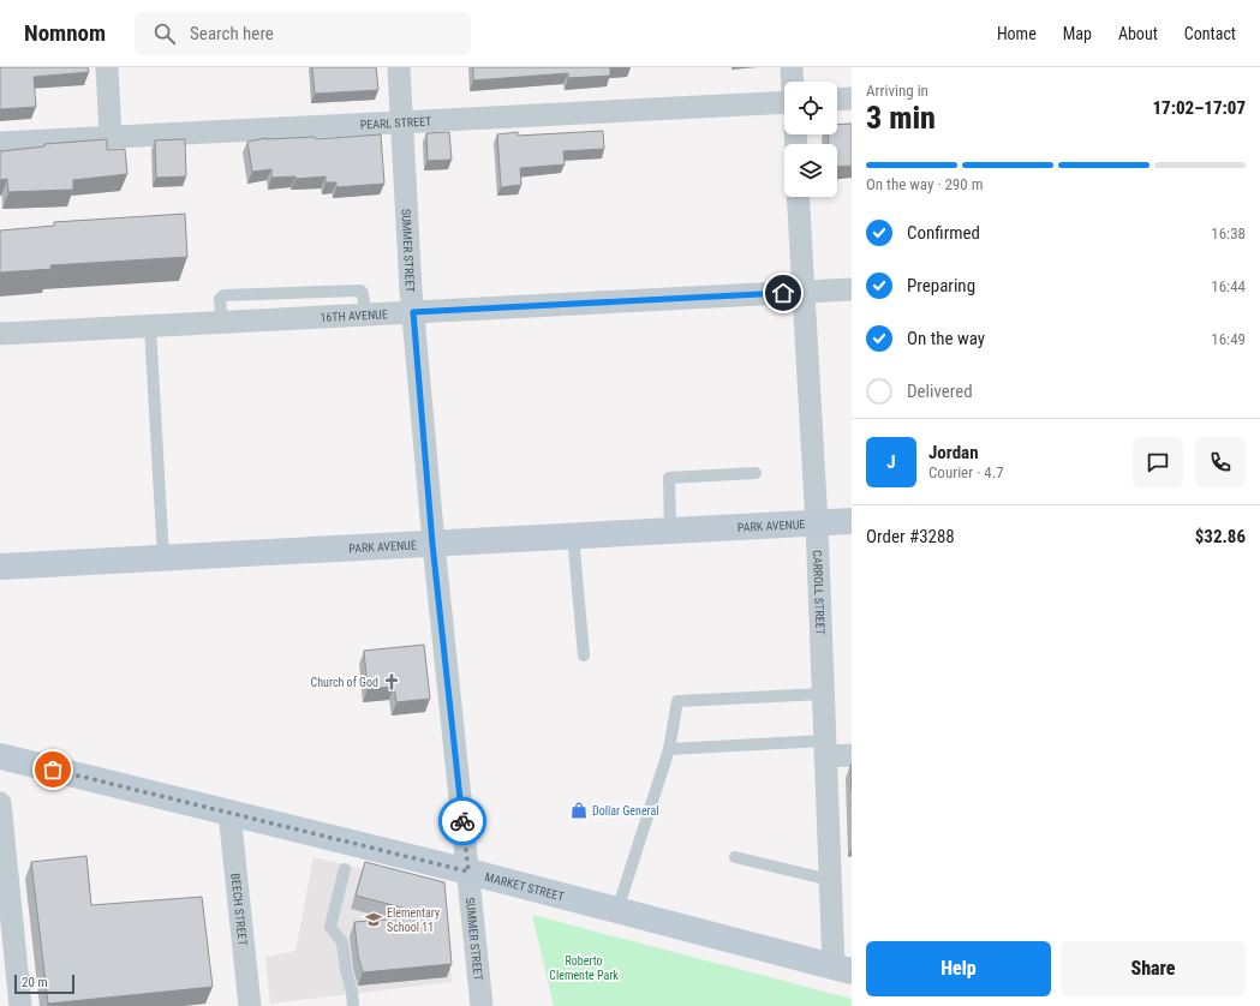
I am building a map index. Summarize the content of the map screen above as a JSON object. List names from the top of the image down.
{
  "streets": {
    "main road": ["PARK AVENUE", "MARKET STREET"],
    "street": [
      "PEARL STREET",
      "SUMMER STREET",
      "16TH AVENUE",
      "CARROLL STREET",
      "BEECH STREET"
    ]
  },
  "crossings": [
    ["PEARL STREET", "SUMMER STREET"],
    ["SUMMER STREET", "16TH AVENUE"],
    ["SUMMER STREET", "PARK AVENUE"],
    ["SUMMER STREET", "MARKET STREET"],
    ["16TH AVENUE", "CARROLL STREET"],
    ["PARK AVENUE", "CARROLL STREET"],
    ["CARROLL STREET", "MARKET STREET"],
    ["MARKET STREET", "BEECH STREET"]
  ],
  "parks": ["Roberto Clemente Park"],
  "places": {
    "church": ["Church of God"],
    "shop": ["Dollar General"],
    "school or university": ["Elementary School 11"]
  },
  "scale_bar": "20 m",
  "page": {
    "header": "Nomnom",
    "search": "Search here",
    "nav": [
      "Home",
      "Map",
      "About",
      "Contact"
    ],
    "heading": ["3 min", "Arriving in", "17:02–17:07"],
    "panel": [
      "Jordan",
      "Courier · 4.7",
      "Order #3288",
      "$32.86"
    ],
    "bar": "On the way · 290 m",
    "list": [
      ["Confirmed", "16:38"],
      ["Preparing", "16:44"],
      ["On the way", "16:49"],
      "Delivered"
    ],
    "round": "J",
    "buttons": ["Help", "Share"],
    "scale": "20 m"
  }
}
